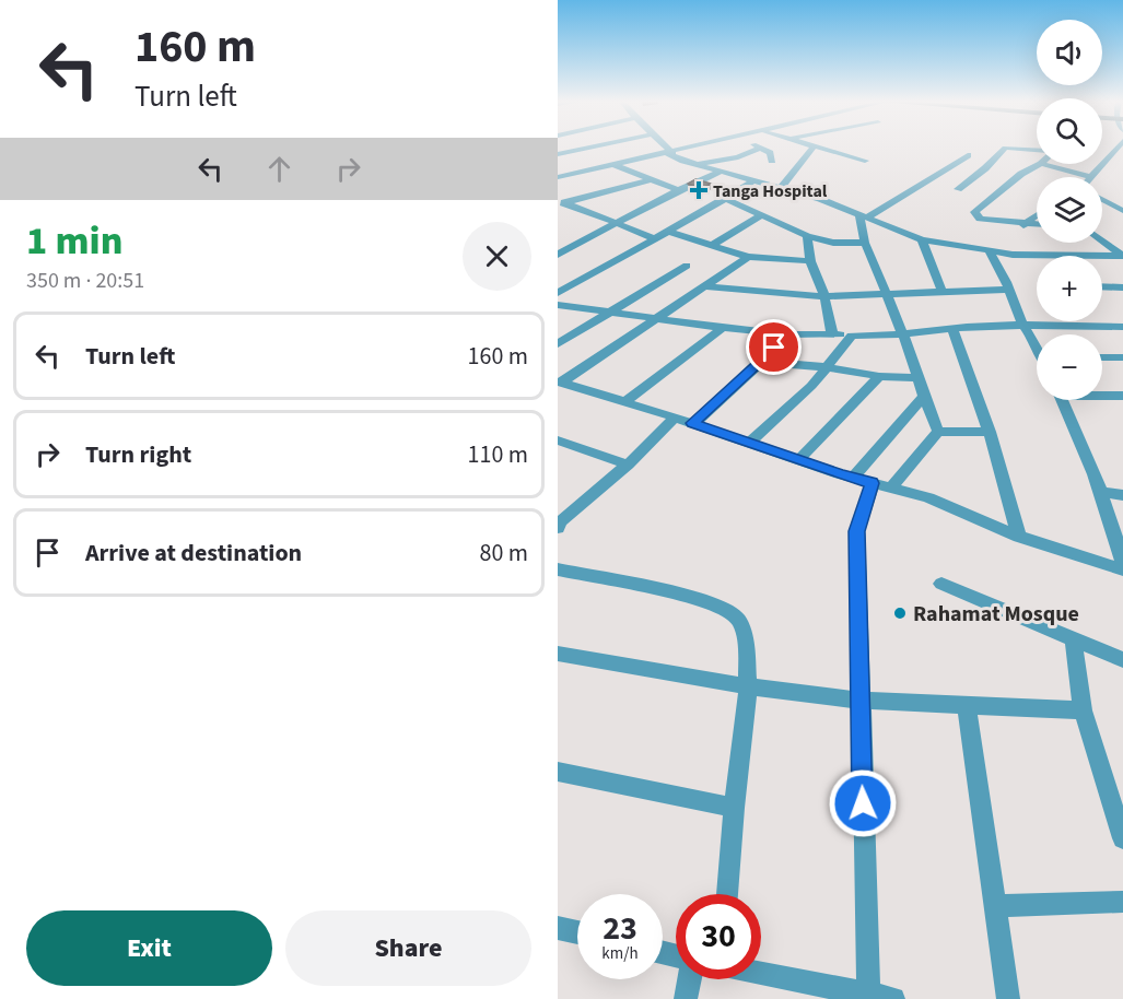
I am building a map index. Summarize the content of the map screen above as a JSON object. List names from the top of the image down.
{
  "places": {
    "health": ["Tanga Hospital"],
    "other": ["Rahamat Mosque"]
  },
  "page": {
    "turn": ["160 m", "Turn left"],
    "map_buttons": ["+", "−"],
    "heading": ["1 min", "350 m · 20:51"],
    "list": [
      {
        "name": "Turn left",
        "value": "160 m"
      },
      {
        "name": "Turn right",
        "value": "110 m"
      },
      {
        "name": "Arrive at destination",
        "value": "80 m"
      }
    ],
    "speed": "23 km/h",
    "limit": "30",
    "buttons": ["Exit", "Share"]
  }
}
